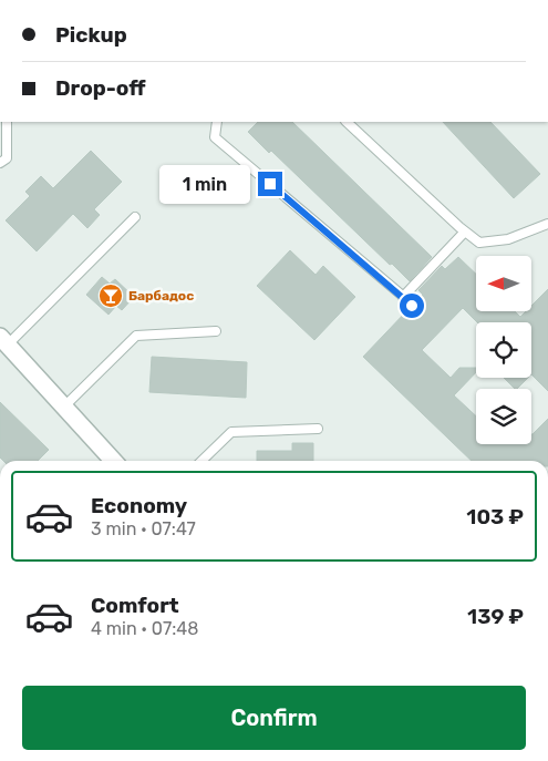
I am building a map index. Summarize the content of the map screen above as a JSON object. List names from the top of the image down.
{
  "places": {
    "bar": ["Барбадос"]
  },
  "north": "left",
  "page": {
    "banner": ["Pickup", "Drop-off"],
    "bubble": "1 min",
    "list": [
      {
        "name": "Economy",
        "note": "3 min · 07:47",
        "value": "103 ₽"
      },
      {
        "name": "Comfort",
        "note": "4 min · 07:48",
        "value": "139 ₽"
      }
    ],
    "buttons": "Confirm"
  }
}
